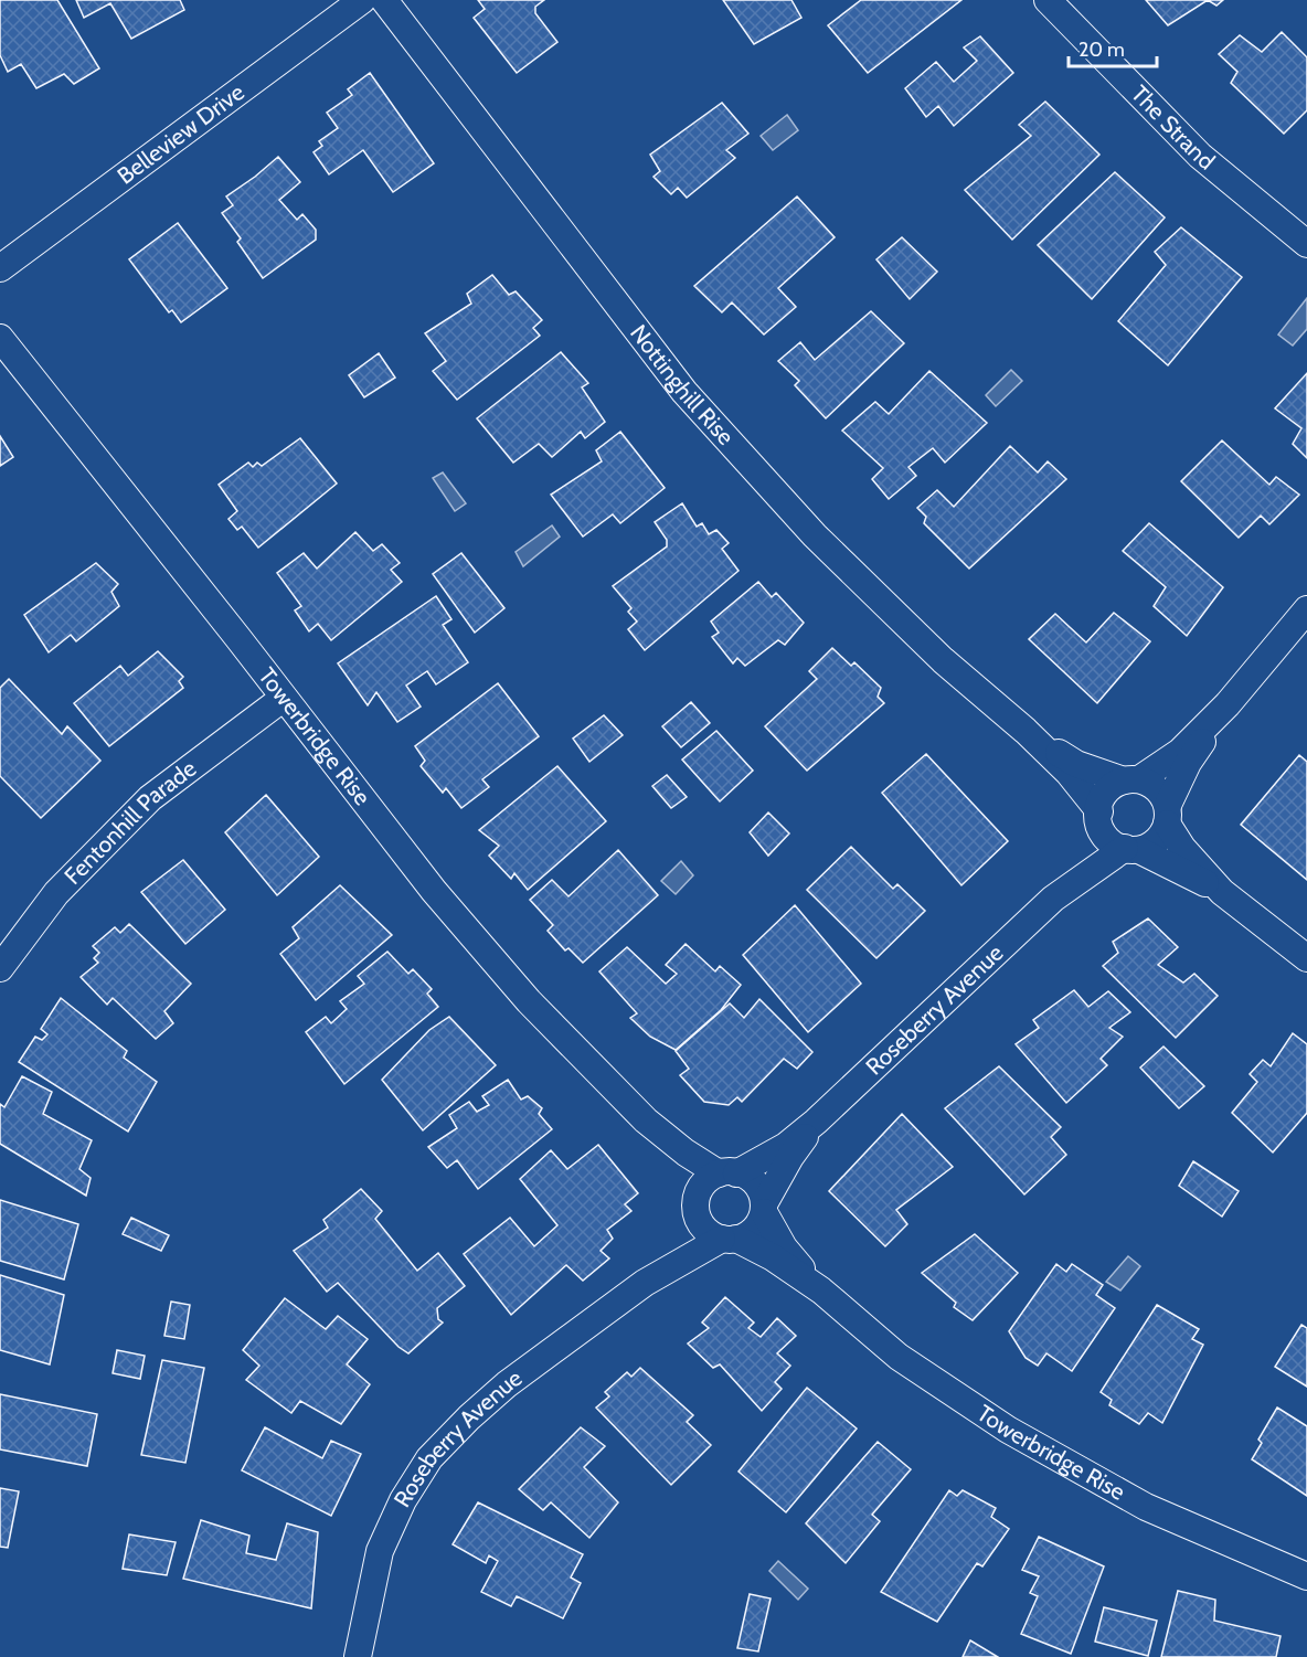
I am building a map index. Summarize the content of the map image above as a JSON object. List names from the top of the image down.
{
  "streets": {
    "street": [
      "The Strand",
      "Belleview Drive",
      "Nottinghill Rise",
      "Towerbridge Rise",
      "Fentonhill Parade",
      "Roseberry Avenue"
    ]
  },
  "crossings": [
    ["Nottinghill Rise", "Roseberry Avenue"],
    ["Towerbridge Rise", "Fentonhill Parade"],
    ["Towerbridge Rise", "Roseberry Avenue"]
  ],
  "scale_bar": "20 m"
}
